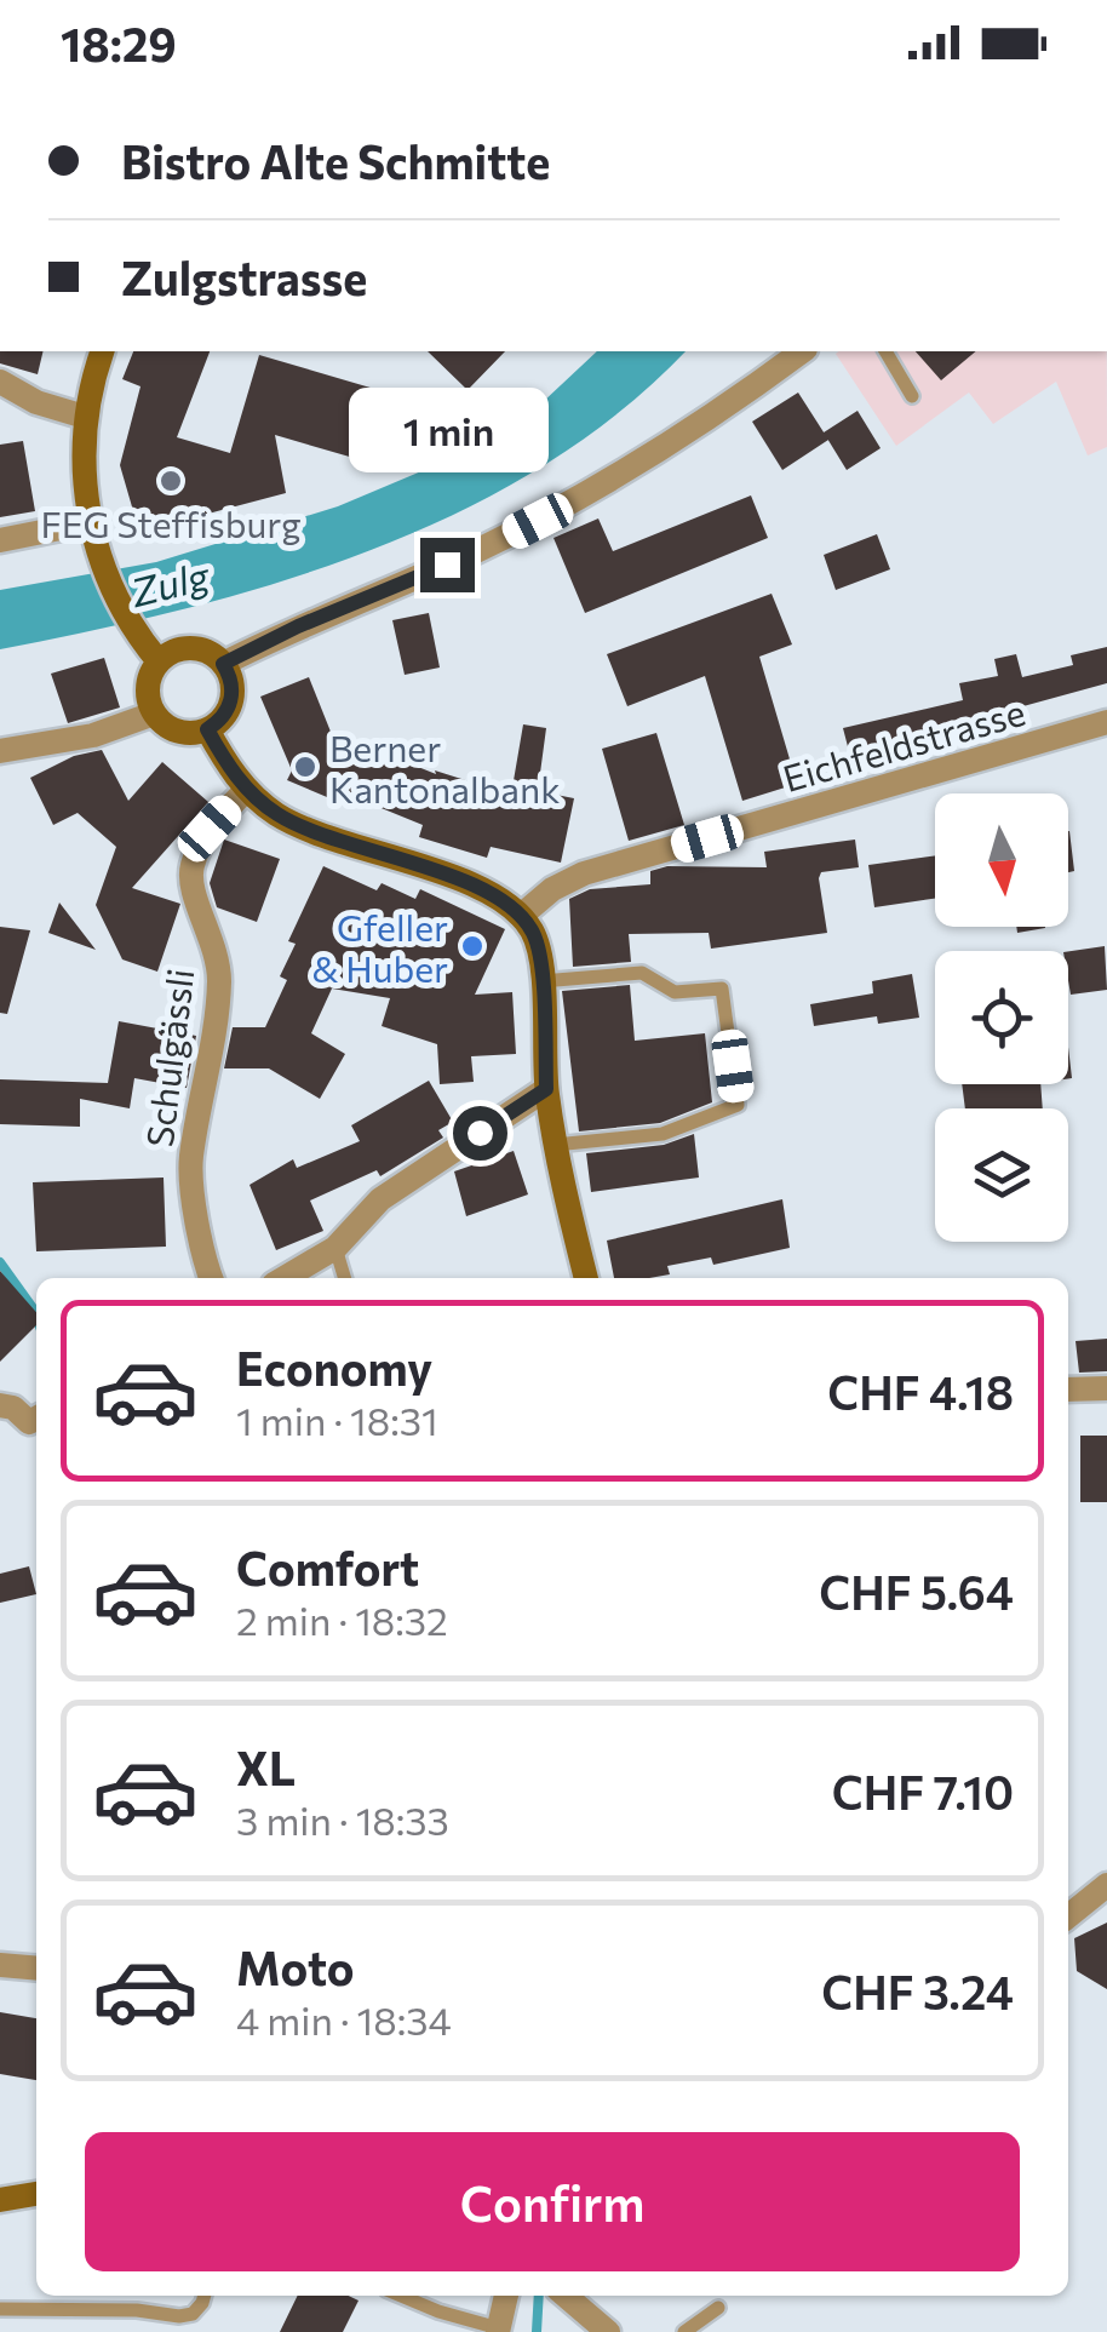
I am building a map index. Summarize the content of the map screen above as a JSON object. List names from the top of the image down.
{
  "streets": {
    "street": ["Eichfeldstrasse", "Schulgässli"]
  },
  "water": ["Zulg"],
  "places": ["FEG Steffisburg", "Berner Kantonalbank", "Gfeller & Huber"],
  "north": "bottom",
  "page": {
    "status": "18:29",
    "banner": ["Bistro Alte Schmitte", "Zulgstrasse"],
    "bubble": "1 min",
    "list": [
      {
        "name": "Economy",
        "note": "1 min · 18:31",
        "value": "CHF 4.18"
      },
      {
        "name": "Comfort",
        "note": "2 min · 18:32",
        "value": "CHF 5.64"
      },
      {
        "name": "XL",
        "note": "3 min · 18:33",
        "value": "CHF 7.10"
      },
      {
        "name": "Moto",
        "note": "4 min · 18:34",
        "value": "CHF 3.24"
      }
    ],
    "buttons": "Confirm"
  }
}
